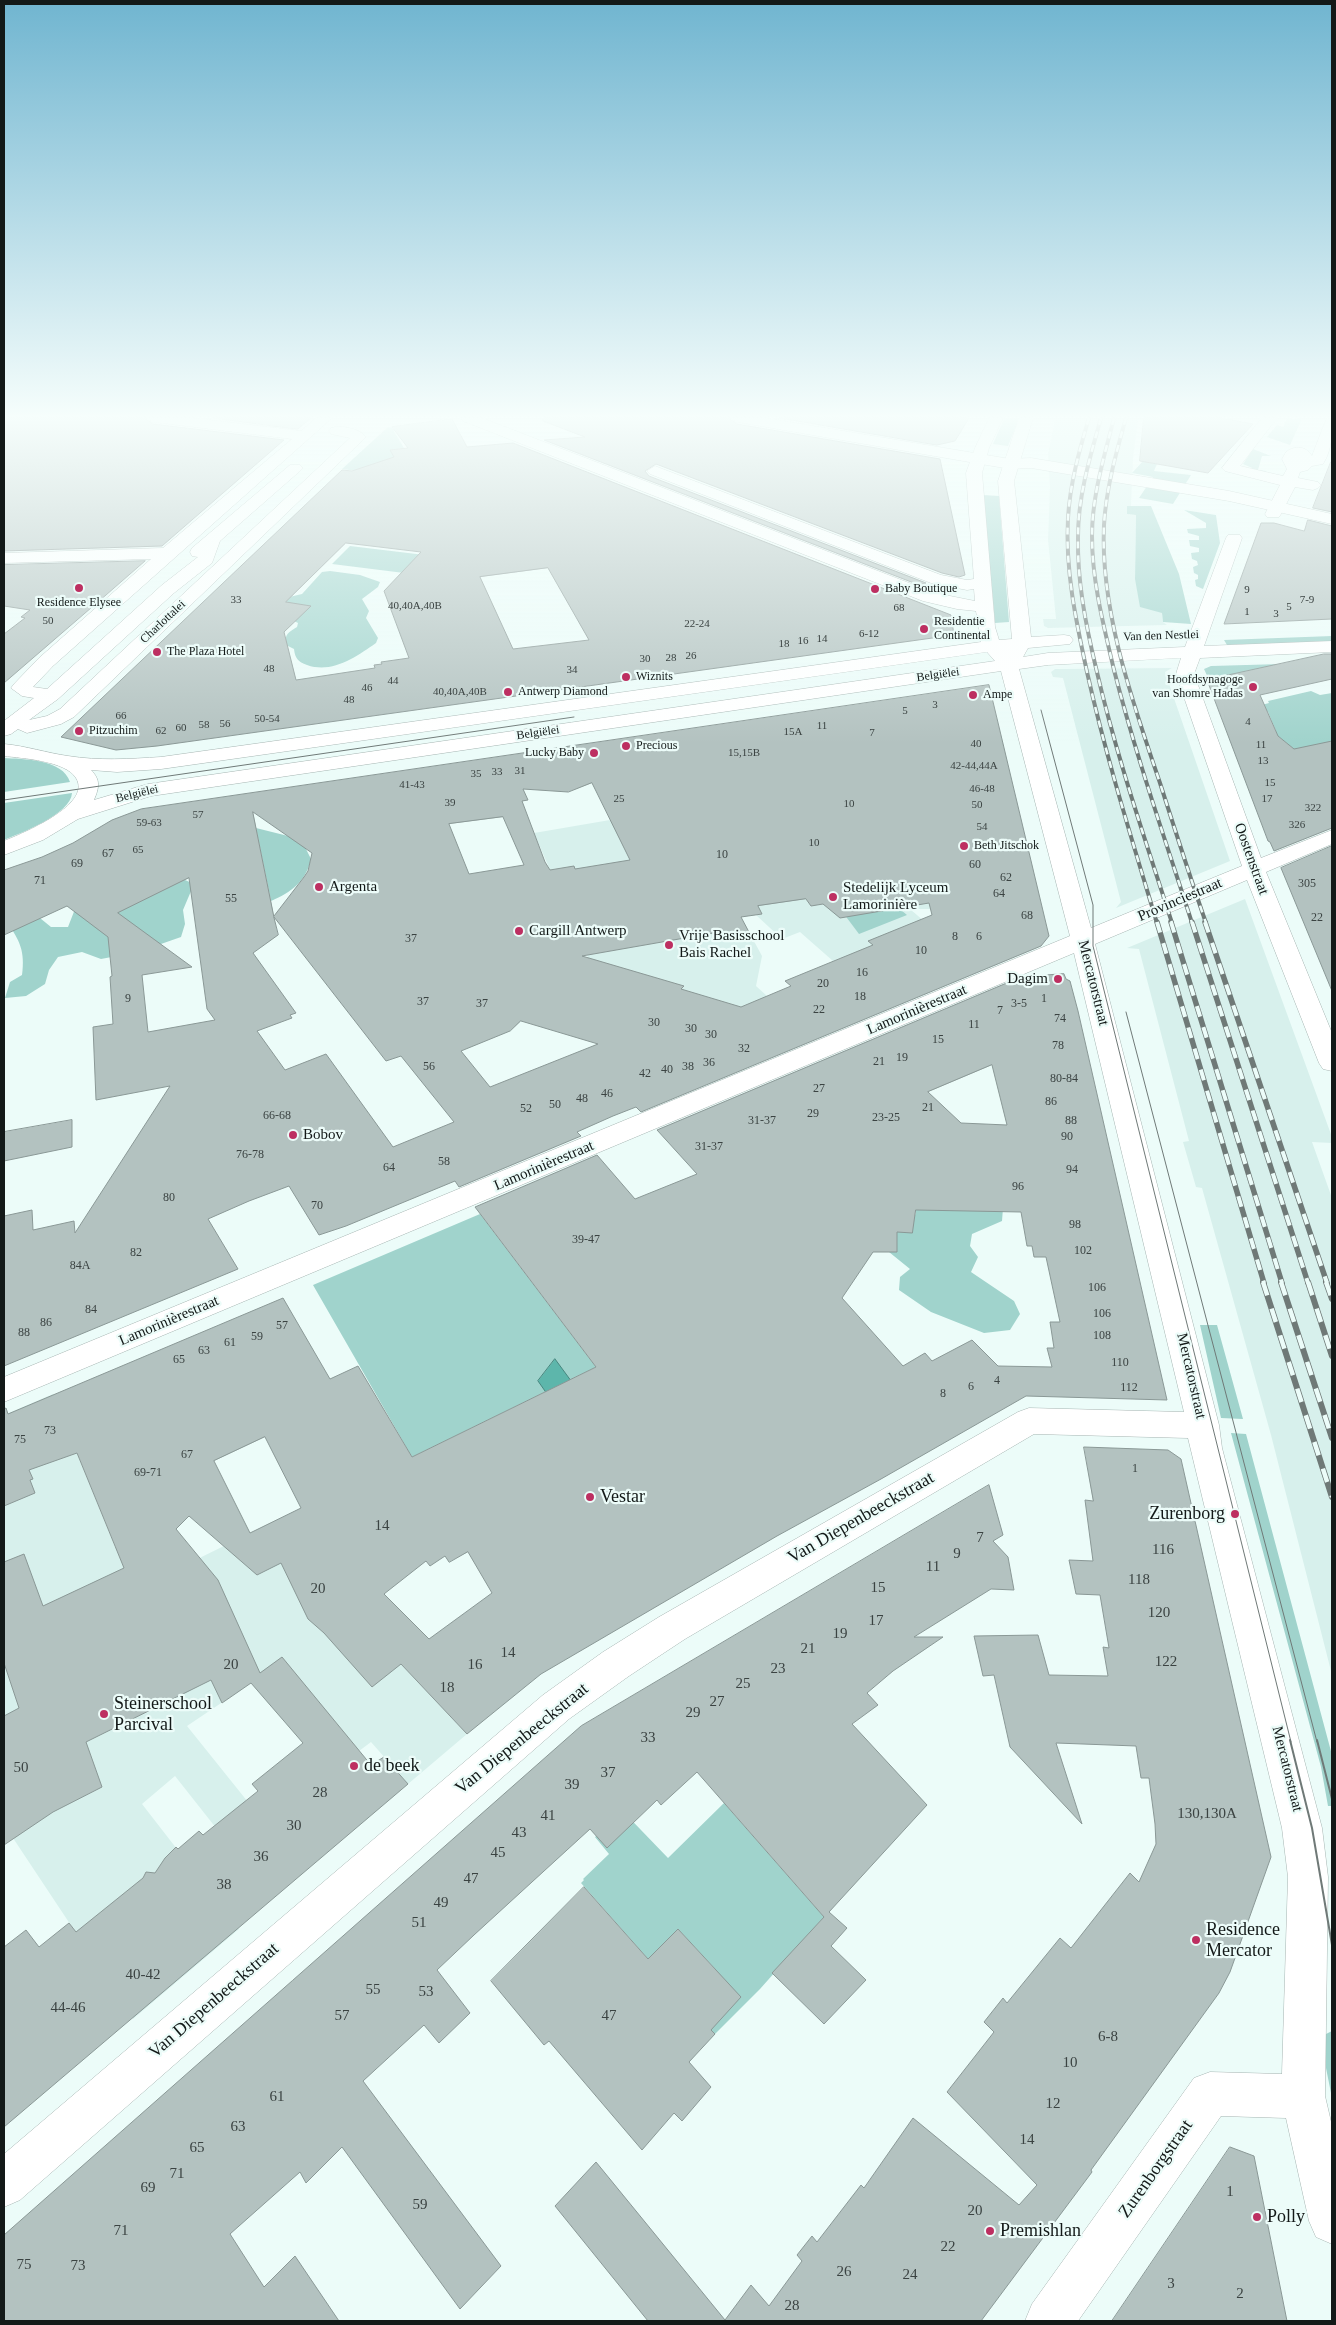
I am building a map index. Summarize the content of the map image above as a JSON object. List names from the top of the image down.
{
  "streets": {
    "street": [
      "Charlottalei",
      "Van den Nestlei",
      "Belgiëlei",
      "Oostenstraat",
      "Provinciestraat",
      "Mercatorstraat",
      "Lamorinièrestraat",
      "Van Diepenbeeckstraat",
      "Zurenborgstraat"
    ]
  },
  "crossings": [
    ["Van den Nestlei", "Belgiëlei"],
    ["Van den Nestlei", "Oostenstraat"],
    ["Van den Nestlei", "Mercatorstraat"],
    ["Belgiëlei", "Mercatorstraat"],
    ["Oostenstraat", "Provinciestraat"],
    ["Provinciestraat", "Mercatorstraat"],
    ["Provinciestraat", "Lamorinièrestraat"],
    ["Mercatorstraat", "Lamorinièrestraat"],
    ["Mercatorstraat", "Van Diepenbeeckstraat"],
    ["Mercatorstraat", "Zurenborgstraat"]
  ],
  "places": [
    "Residence Elysee",
    "Baby Boutique",
    "Residentie Continental",
    "The Plaza Hotel",
    "Wiznits",
    "Hoofdsynagoge van Shomre Hadas",
    "Antwerp Diamond",
    "Ampe",
    "Pitzuchim",
    "Precious",
    "Lucky Baby",
    "Beth Jitschok",
    "Argenta",
    "Stedelijk Lyceum Lamorinière",
    "Cargill Antwerp",
    "Vrije Basisschool Bais Rachel",
    "Dagim",
    "Bobov",
    "Vestar",
    "Zurenborg",
    "Steinerschool Parcival",
    "de beek",
    "Residence Mercator",
    "Polly",
    "Premishlan"
  ],
  "house_numbers": [
    "9",
    "33",
    "7-9",
    "40,40A,40B",
    "5",
    "68",
    "1",
    "3",
    "50",
    "22-24",
    "6-12",
    "14",
    "16",
    "18",
    "26",
    "28",
    "30",
    "48",
    "34",
    "44",
    "46",
    "40,40A,40B",
    "48",
    "3",
    "5",
    "66",
    "50-54",
    "4",
    "56",
    "58",
    "11",
    "60",
    "62",
    "15A",
    "7",
    "40",
    "11",
    "15,15B",
    "13",
    "42-44,44A",
    "31",
    "33",
    "35",
    "15",
    "41-43",
    "46-48",
    "25",
    "17",
    "39",
    "10",
    "50",
    "322",
    "57",
    "59-63",
    "326",
    "54",
    "10",
    "65",
    "67",
    "10",
    "69",
    "60",
    "62",
    "71",
    "305",
    "64",
    "55",
    "68",
    "22",
    "8",
    "6",
    "37",
    "10",
    "16",
    "20",
    "18",
    "9",
    "1",
    "37",
    "37",
    "3-5",
    "22",
    "7",
    "74",
    "30",
    "11",
    "30",
    "30",
    "15",
    "78",
    "32",
    "19",
    "21",
    "36",
    "56",
    "38",
    "40",
    "42",
    "80-84",
    "27",
    "46",
    "48",
    "86",
    "50",
    "21",
    "52",
    "29",
    "66-68",
    "23-25",
    "31-37",
    "88",
    "90",
    "31-37",
    "76-78",
    "58",
    "64",
    "94",
    "96",
    "80",
    "70",
    "98",
    "39-47",
    "102",
    "82",
    "84A",
    "106",
    "84",
    "106",
    "86",
    "57",
    "88",
    "108",
    "59",
    "61",
    "63",
    "65",
    "110",
    "4",
    "6",
    "112",
    "8",
    "73",
    "75",
    "67",
    "1",
    "69-71",
    "14",
    "7",
    "116",
    "9",
    "11",
    "118",
    "15",
    "20",
    "120",
    "17",
    "19",
    "21",
    "14",
    "122",
    "20",
    "16",
    "23",
    "25",
    "18",
    "27",
    "29",
    "33",
    "50",
    "37",
    "39",
    "28",
    "130,130A",
    "41",
    "30",
    "43",
    "45",
    "36",
    "47",
    "38",
    "49",
    "51",
    "40-42",
    "55",
    "53",
    "44-46",
    "57",
    "47",
    "6-8",
    "10",
    "61",
    "12",
    "63",
    "14",
    "65",
    "71",
    "69",
    "1",
    "59",
    "20",
    "71",
    "22",
    "75",
    "73",
    "26",
    "24",
    "3",
    "2",
    "28"
  ]
}
